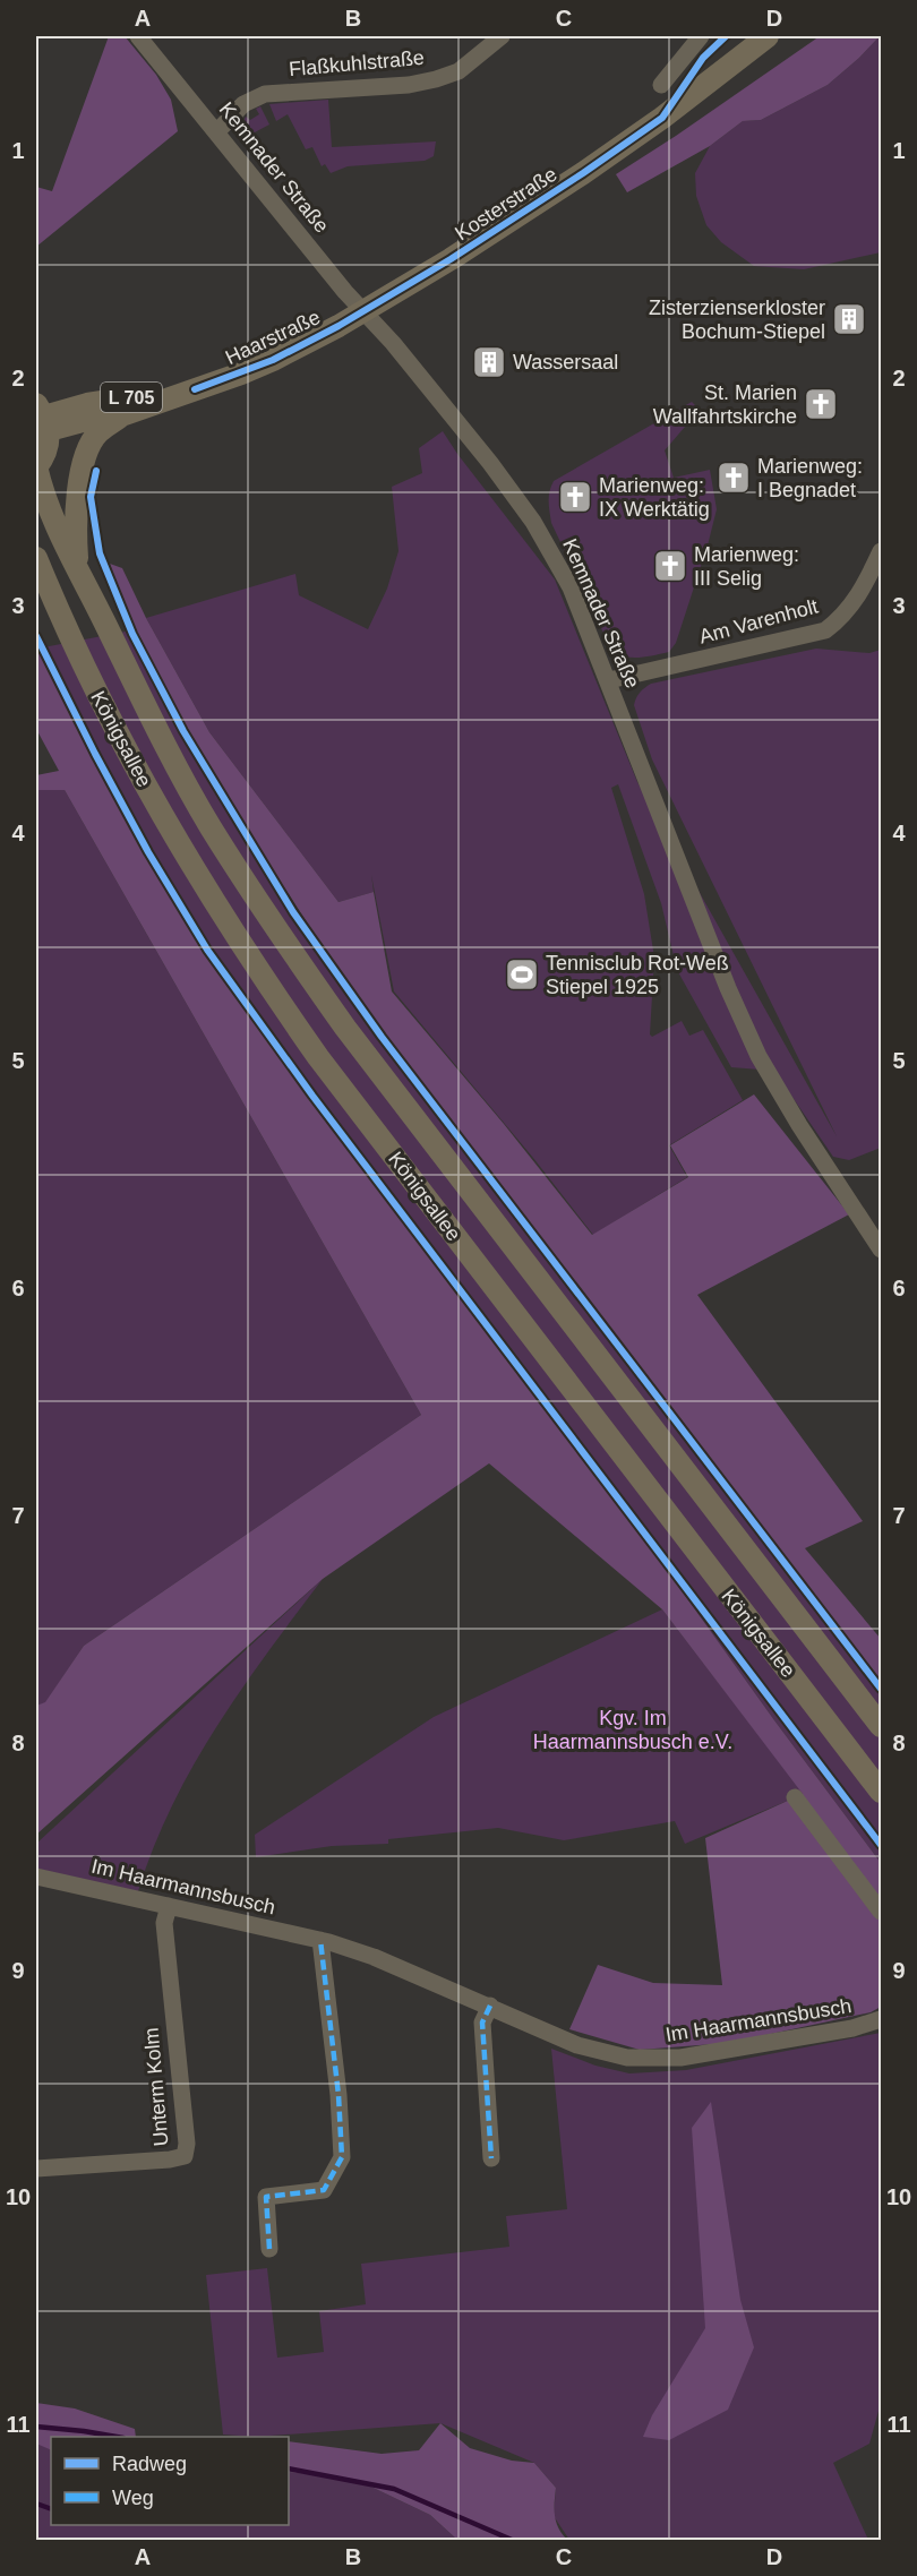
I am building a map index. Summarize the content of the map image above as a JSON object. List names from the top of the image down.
{
  "streets": {
    "main road": [
      "Kosterstraße",
      "Haarstraße",
      "L 705",
      "Königsallee"
    ],
    "street": [
      "Flaßkuhlstraße",
      "Kemnader Straße",
      "Am Varenholt",
      "Im Haarmannsbusch",
      "Unterm Kolm"
    ]
  },
  "crossings": [
    ["Flaßkuhlstraße", "Kemnader Straße"],
    ["Kemnader Straße", "Kosterstraße"],
    ["Kemnader Straße", "Haarstraße"],
    ["Kemnader Straße", "Am Varenholt"],
    ["Kosterstraße", "Haarstraße"],
    ["Haarstraße", "Königsallee"],
    ["Im Haarmannsbusch", "Unterm Kolm"]
  ],
  "parks": ["Kgv. Im Haarmannsbusch e.V."],
  "places": {
    "building": ["Zisterzienserkloster Bochum-Stiepel", "Wassersaal"],
    "church": [
      "St. Marien Wallfahrtskirche",
      "Marienweg: I Begnadet",
      "Marienweg: IX Werktätig",
      "Marienweg: III Selig"
    ],
    "sports": ["Tennisclub Rot-Weß Stiepel 1925"]
  },
  "legend": ["Radweg", "Weg"],
  "grid": {
    "columns": [
      "A",
      "B",
      "C",
      "D"
    ],
    "rows": [
      "1",
      "2",
      "3",
      "4",
      "5",
      "6",
      "7",
      "8",
      "9",
      "10",
      "11"
    ]
  }
}
